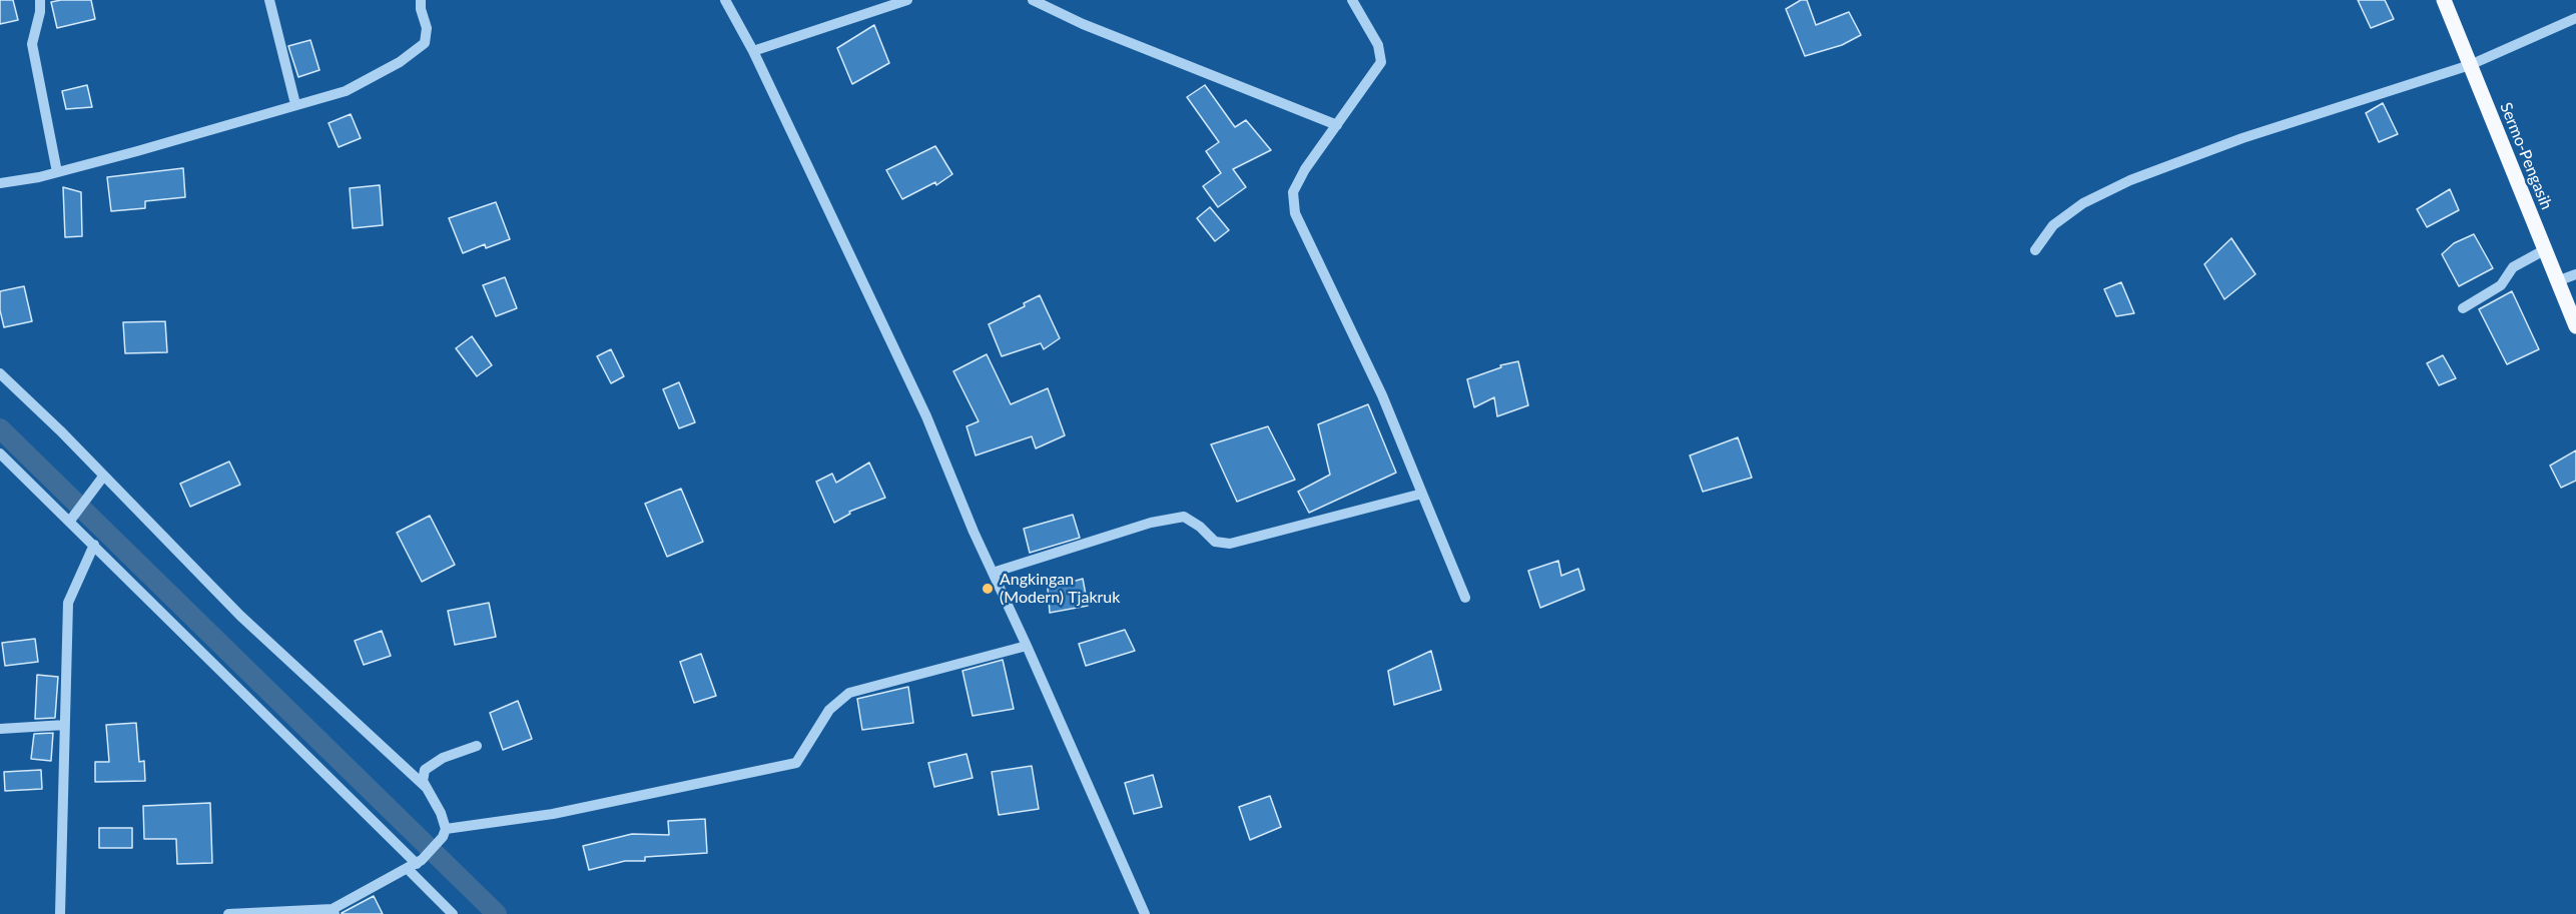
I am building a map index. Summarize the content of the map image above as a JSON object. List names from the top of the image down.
{
  "streets": {
    "main road": ["Sermo-Pengasih"]
  },
  "places": ["Angkingan (Modern) Tjakruk"]
}
